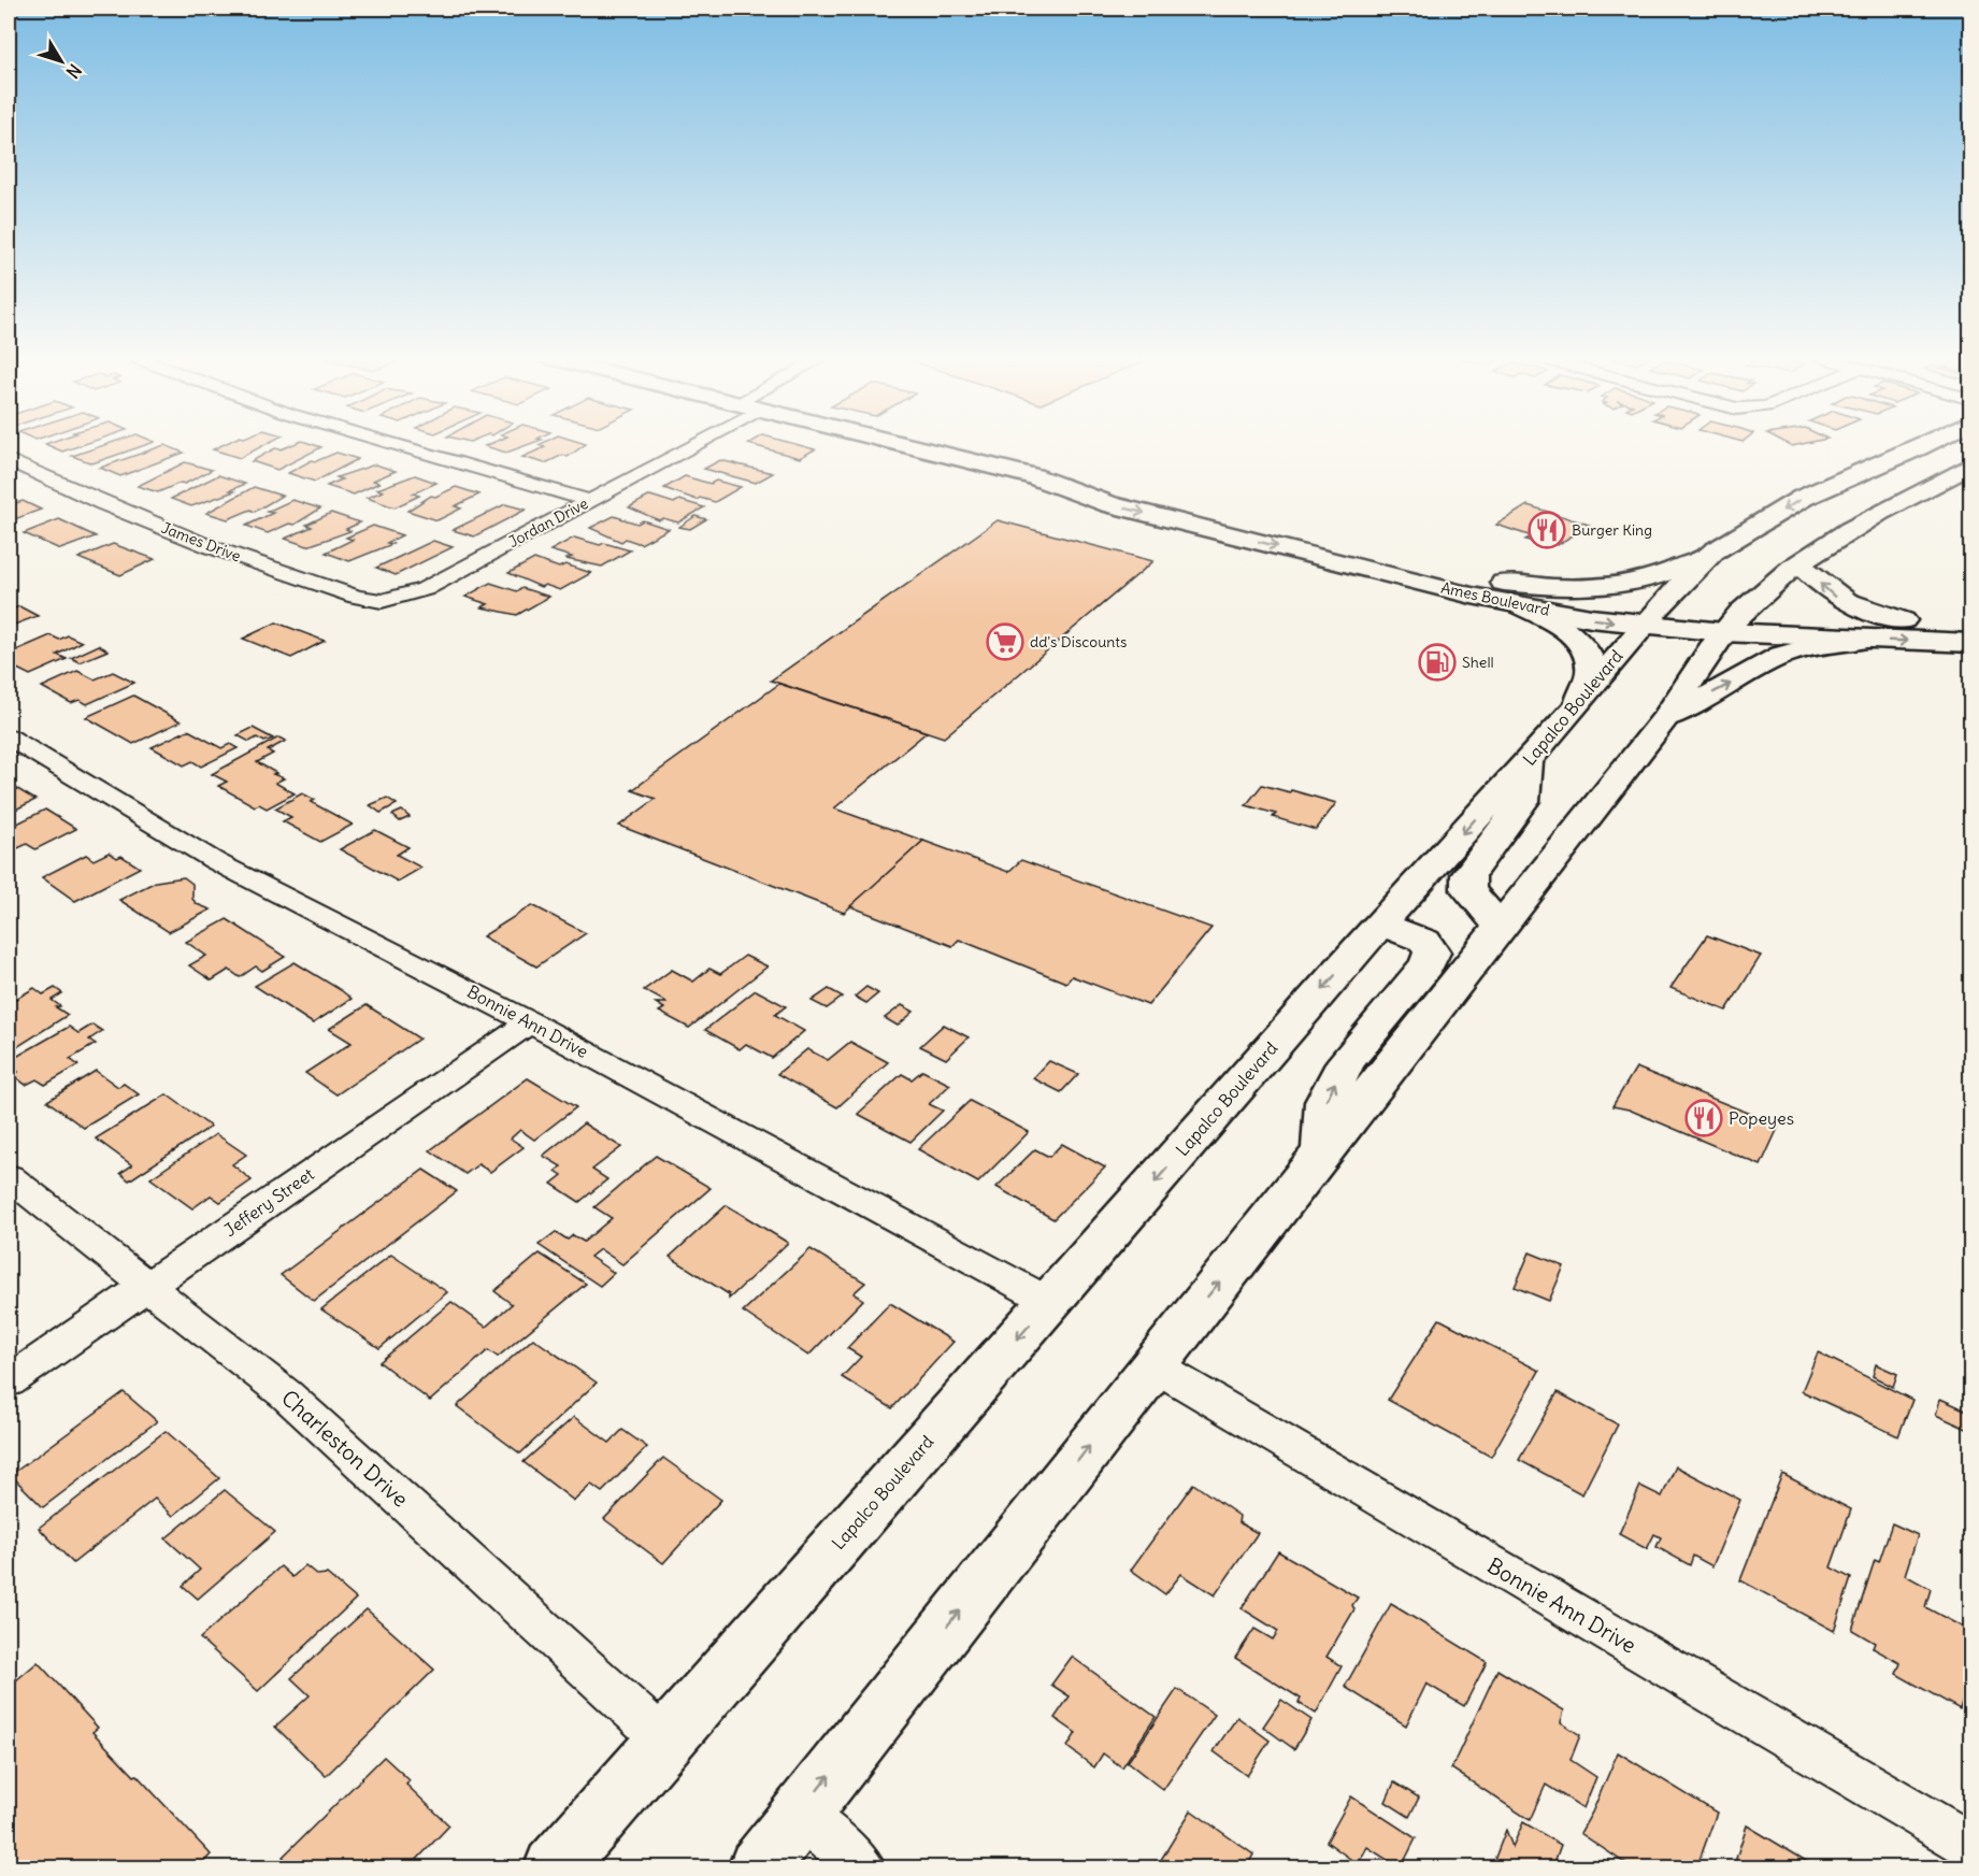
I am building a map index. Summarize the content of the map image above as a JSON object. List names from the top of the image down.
{
  "streets": {
    "main road": ["Ames Boulevard", "Lapalco Boulevard"],
    "street": [
      "Jordan Drive",
      "James Drive",
      "Bonnie Ann Drive",
      "Jeffery Street",
      "Charleston Drive"
    ]
  },
  "crossings": [
    ["Jordan Drive", "James Drive"],
    ["Ames Boulevard", "Lapalco Boulevard"],
    ["Lapalco Boulevard", "Bonnie Ann Drive"],
    ["Lapalco Boulevard", "Charleston Drive"],
    ["Bonnie Ann Drive", "Jeffery Street"],
    ["Jeffery Street", "Charleston Drive"]
  ],
  "places": {
    "restaurant": ["Burger King", "Popeyes"],
    "supermarket": ["dd's Discounts"],
    "fuel station": ["Shell"]
  },
  "north": "bottom right"
}
